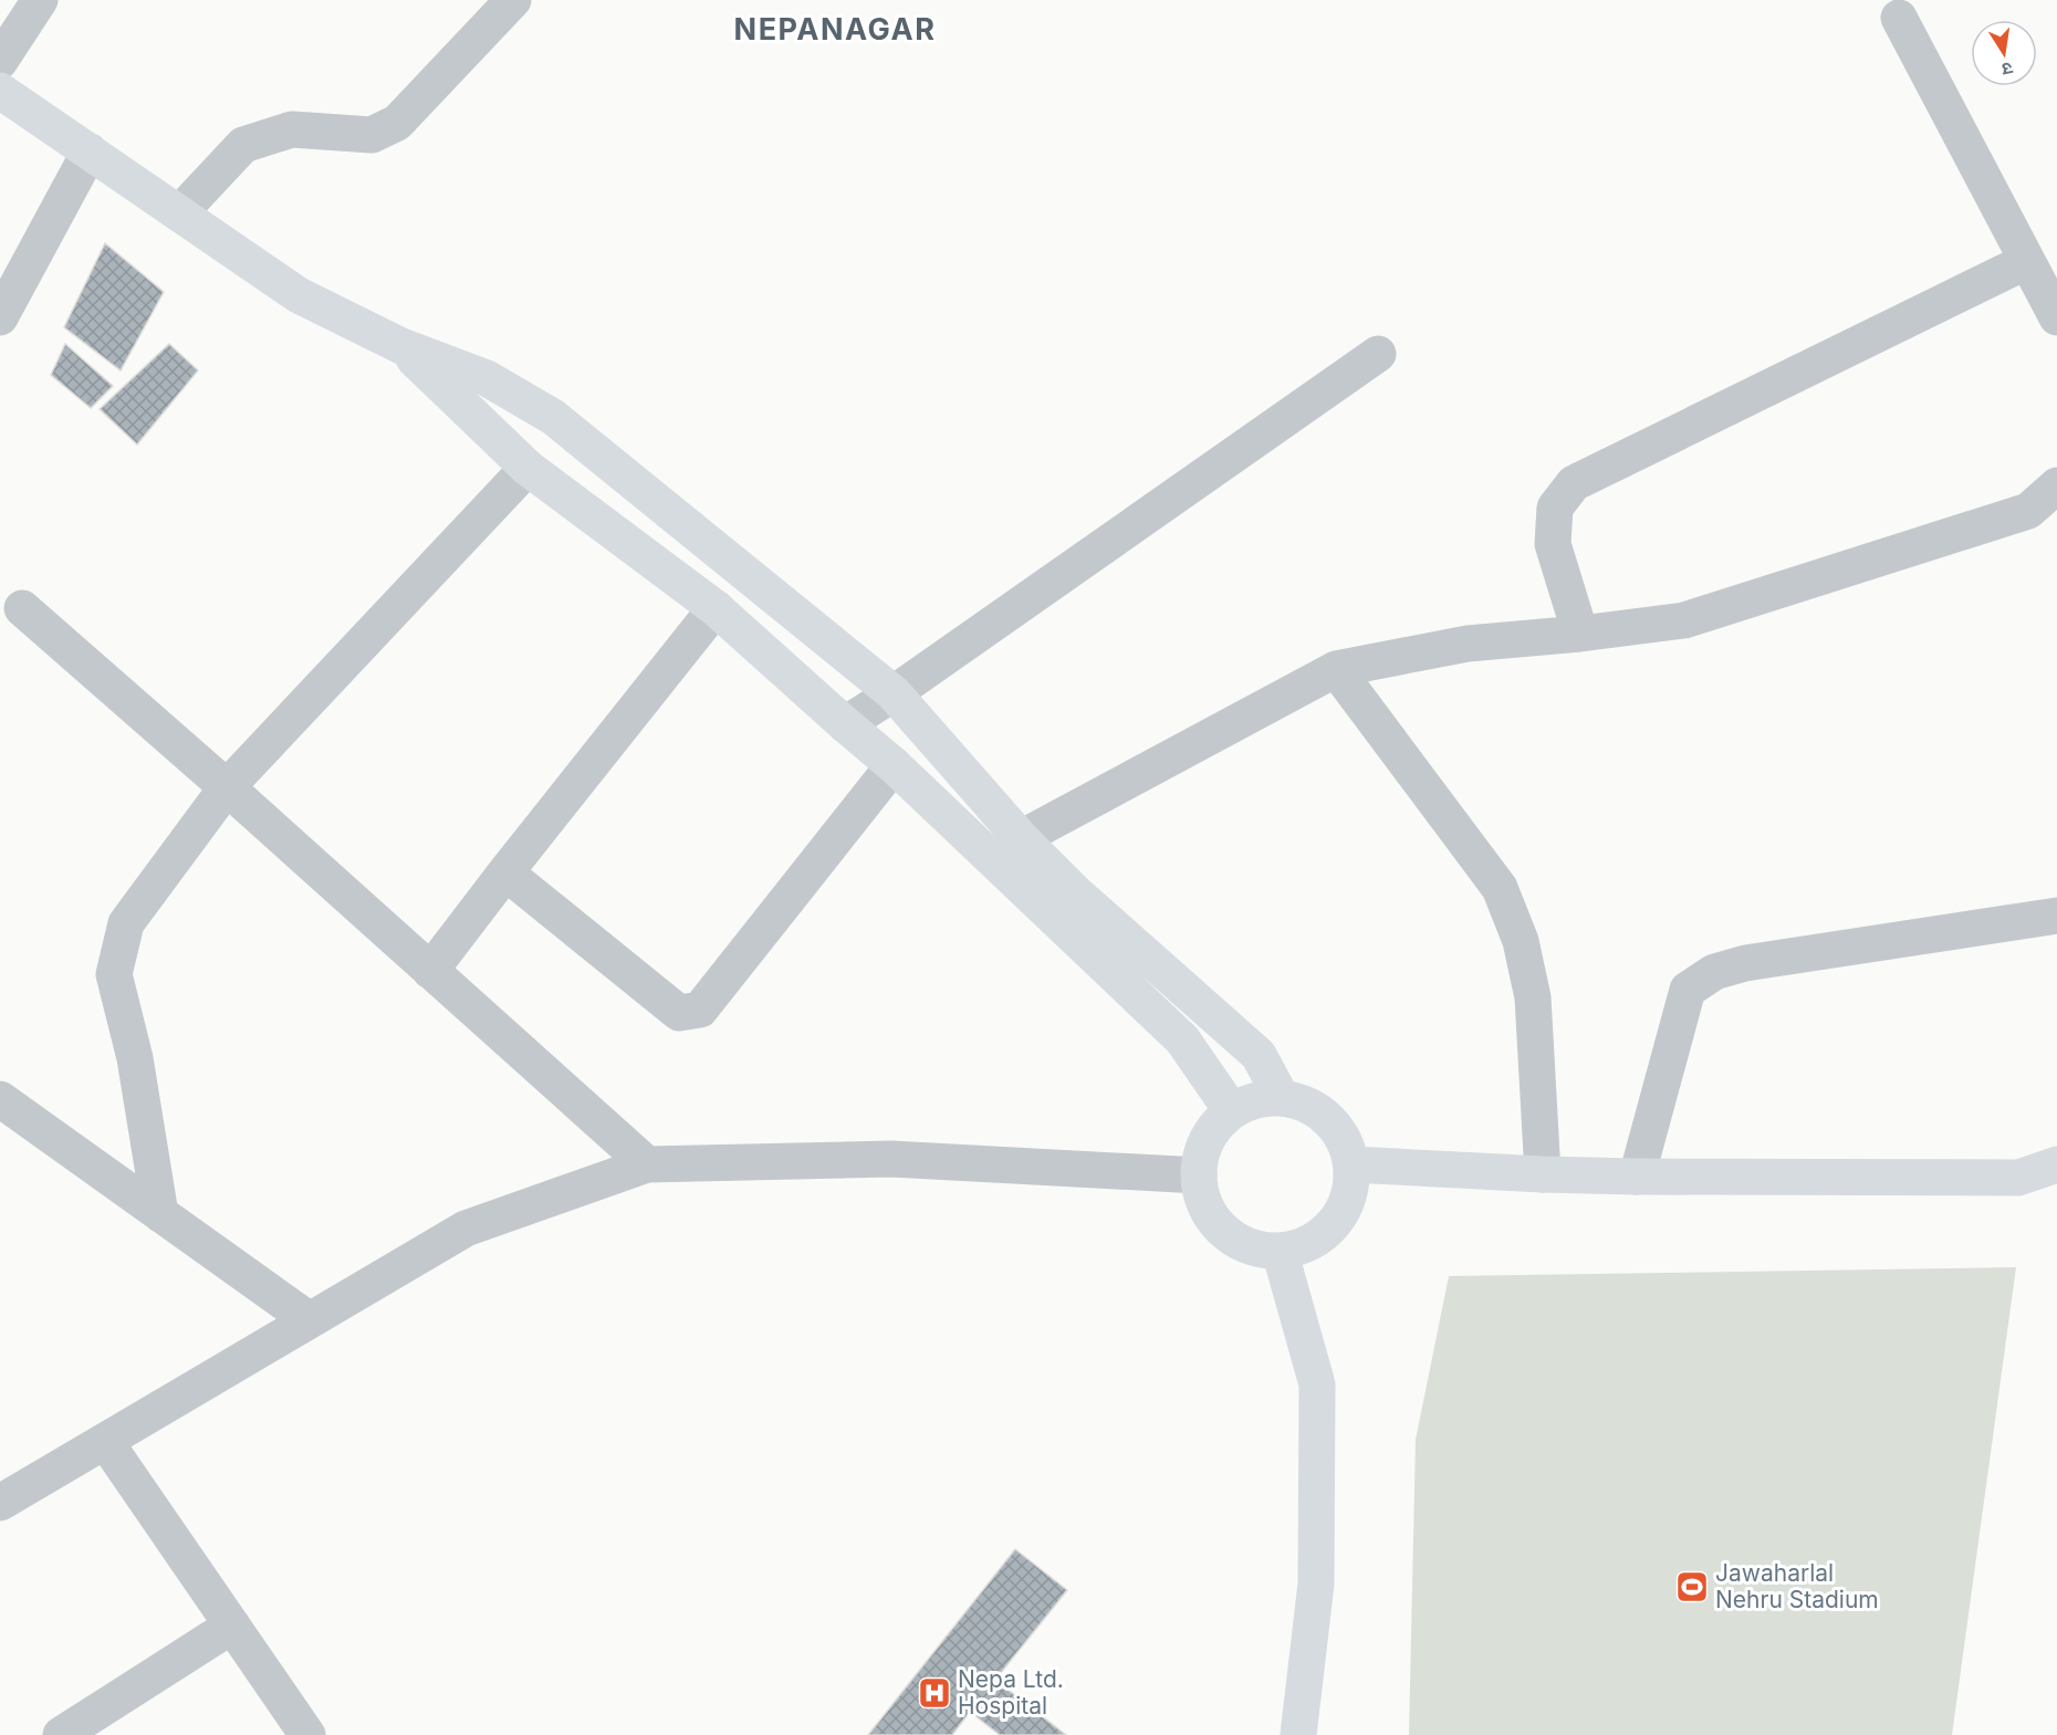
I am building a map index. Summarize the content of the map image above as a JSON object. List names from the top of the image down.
{
  "districts": ["NEPANAGAR"],
  "places": {
    "sports": ["Jawaharlal Nehru Stadium"],
    "hospital": ["Nepa Ltd. Hospital"]
  },
  "north": "bottom"
}
